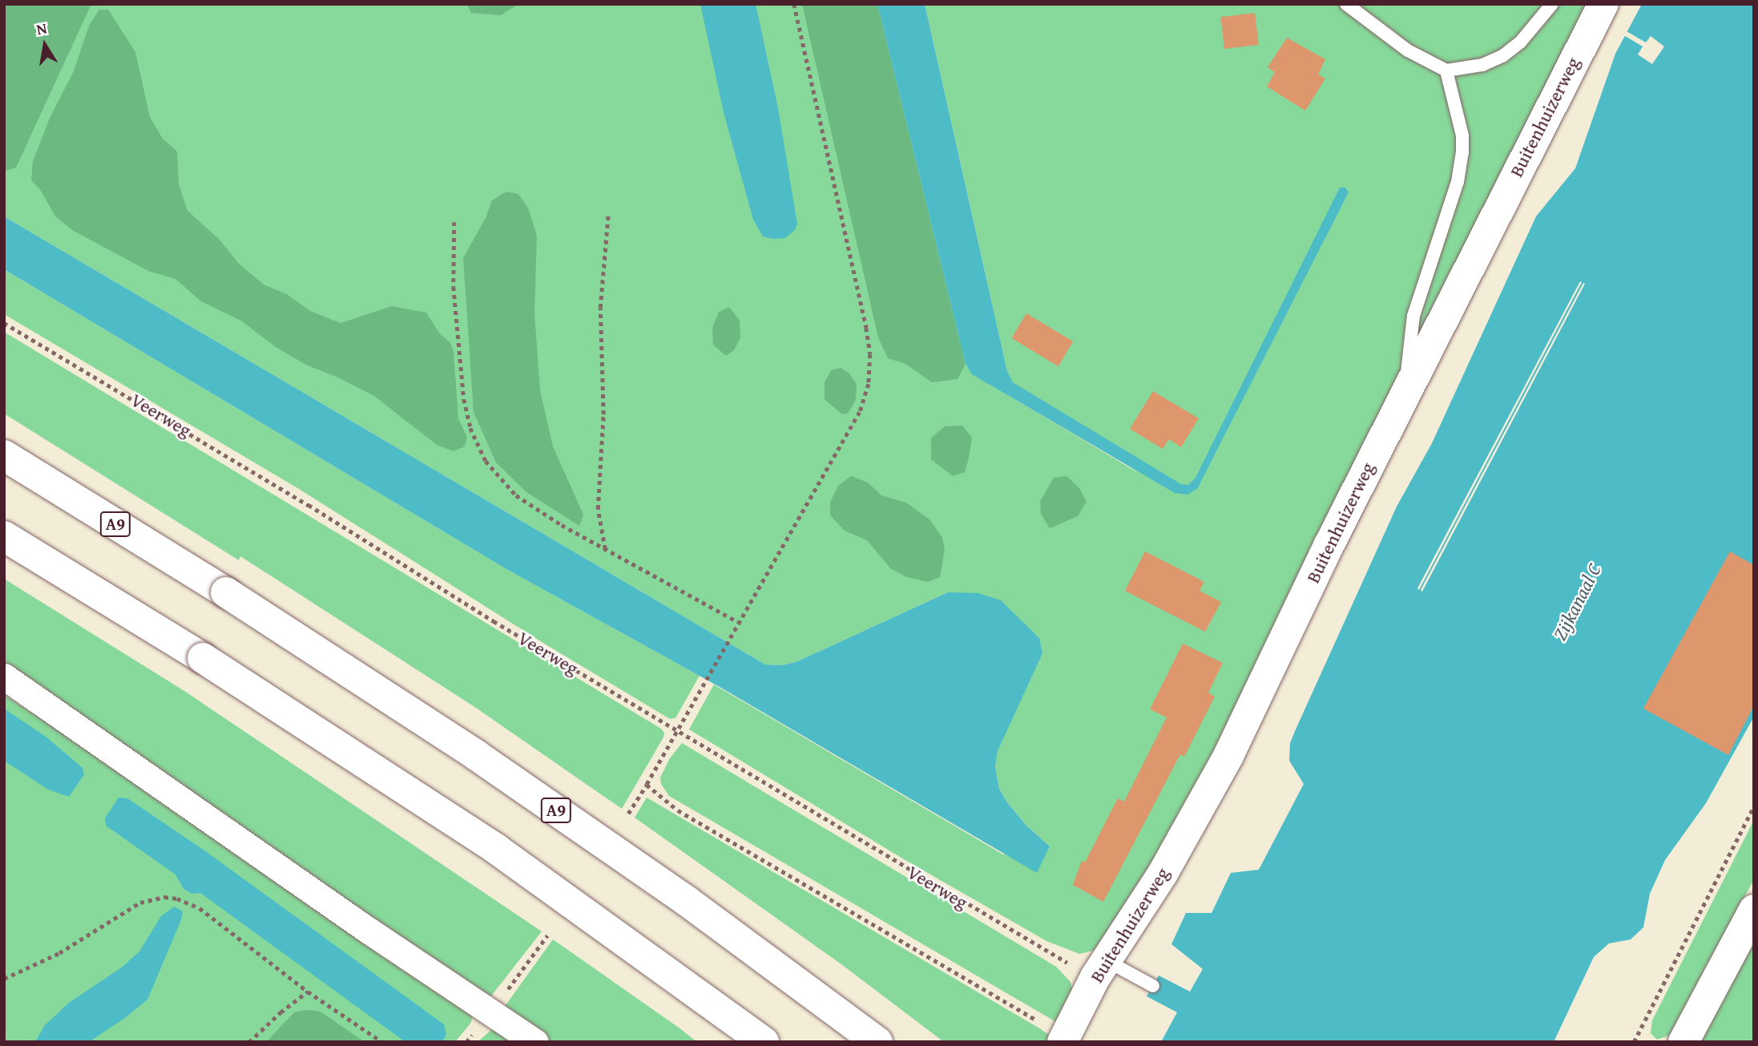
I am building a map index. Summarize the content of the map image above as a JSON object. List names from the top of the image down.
{
  "streets": {
    "main road": ["Buitenhuizerweg", "A9"],
    "path": ["Veerweg"]
  },
  "crossings": [
    ["Buitenhuizerweg", "Veerweg"]
  ],
  "water": ["Zijkanaal C"],
  "north": "top"
}
